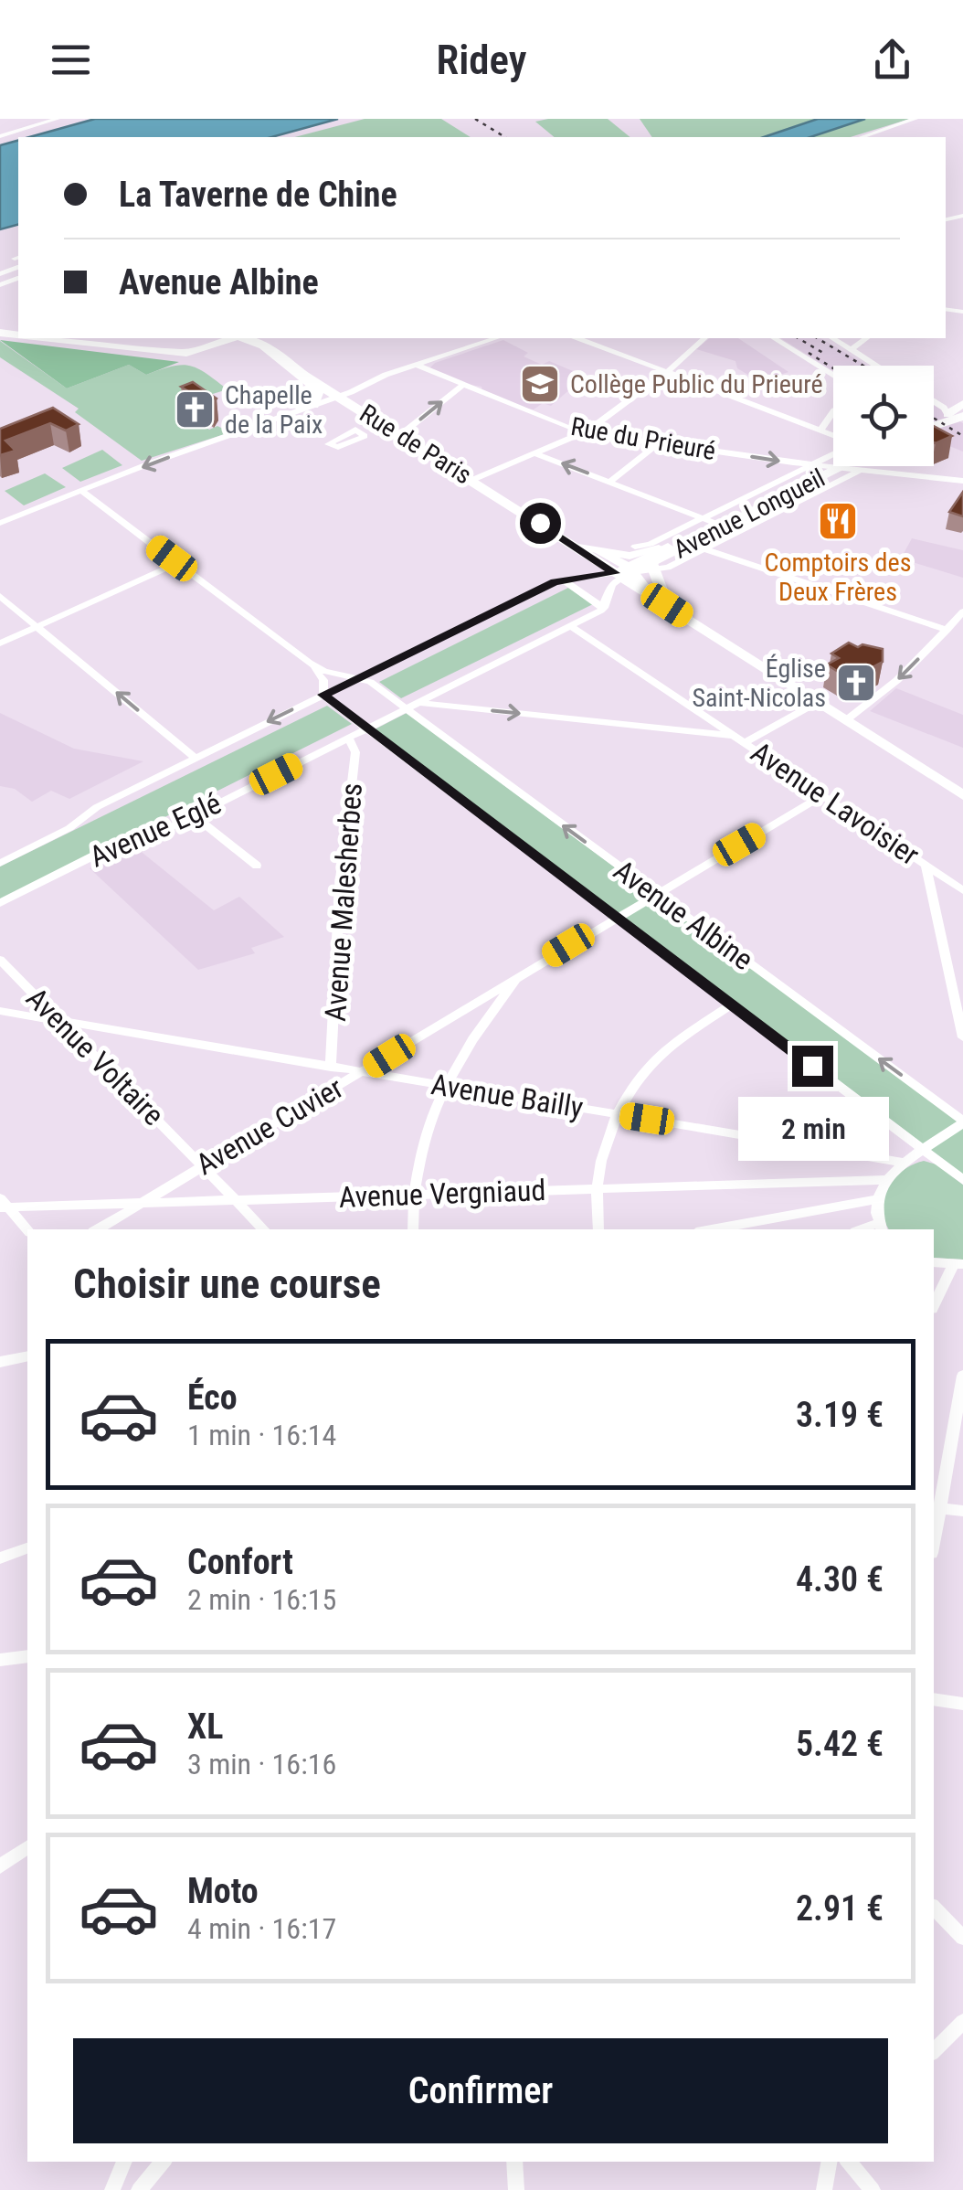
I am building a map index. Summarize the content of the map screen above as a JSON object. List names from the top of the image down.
{
  "streets": {
    "main road": ["Rue de Paris", "Avenue Longueil"],
    "street": [
      "Rue du Prieuré",
      "Avenue Lavoisier",
      "Avenue Eglé",
      "Avenue Malesherbes",
      "Avenue Albine",
      "Avenue Voltaire",
      "Avenue Bailly",
      "Avenue Cuvier",
      "Avenue Vergniaud"
    ]
  },
  "crossings": [
    ["Rue du Prieuré", "Avenue Eglé"],
    ["Rue de Paris", "Avenue Longueil"],
    ["Rue de Paris", "Avenue Eglé"],
    ["Avenue Longueil", "Avenue Eglé"],
    ["Avenue Lavoisier", "Avenue Eglé"],
    ["Avenue Lavoisier", "Avenue Cuvier"],
    ["Avenue Eglé", "Avenue Malesherbes"],
    ["Avenue Eglé", "Avenue Albine"],
    ["Avenue Malesherbes", "Avenue Bailly"],
    ["Avenue Albine", "Avenue Cuvier"],
    ["Avenue Voltaire", "Avenue Bailly"],
    ["Avenue Voltaire", "Avenue Cuvier"],
    ["Avenue Voltaire", "Avenue Vergniaud"],
    ["Avenue Bailly", "Avenue Cuvier"],
    ["Avenue Cuvier", "Avenue Vergniaud"]
  ],
  "places": {
    "school or university": ["Collège Public du Prieuré"],
    "church": ["Chapelle de la Paix", "Église Saint-Nicolas"],
    "restaurant": ["Comptoirs des Deux Frères"]
  },
  "page": {
    "header": "Ridey",
    "banner": ["La Taverne de Chine", "Avenue Albine"],
    "bubble": "2 min",
    "heading": "Choisir une course",
    "list": [
      {
        "name": "Éco",
        "note": "1 min · 16:14",
        "value": "3.19 €"
      },
      {
        "name": "Confort",
        "note": "2 min · 16:15",
        "value": "4.30 €"
      },
      {
        "name": "XL",
        "note": "3 min · 16:16",
        "value": "5.42 €"
      },
      {
        "name": "Moto",
        "note": "4 min · 16:17",
        "value": "2.91 €"
      }
    ],
    "buttons": "Confirmer"
  }
}
